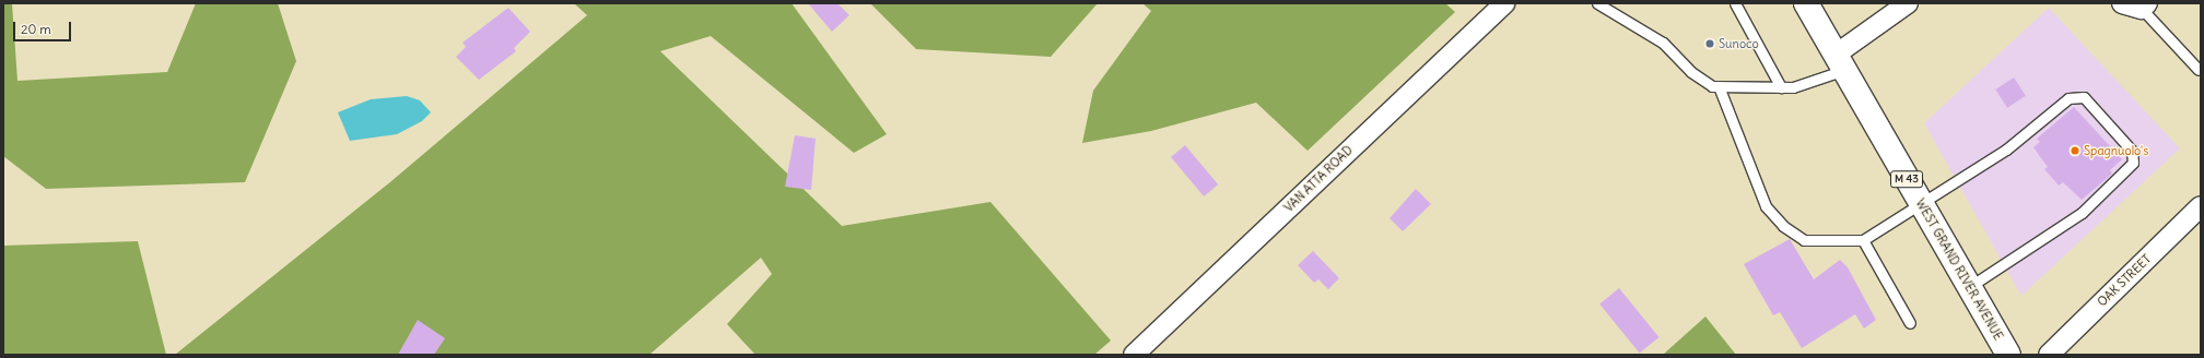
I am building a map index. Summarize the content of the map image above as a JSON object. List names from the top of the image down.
{
  "streets": {
    "main road": ["M 43", "WEST GRAND RIVER AVENUE"],
    "street": ["VAN ATTA ROAD", "OAK STREET"]
  },
  "places": ["Sunoco", "Spagnuolo's"],
  "scale_bar": "20 m"
}
